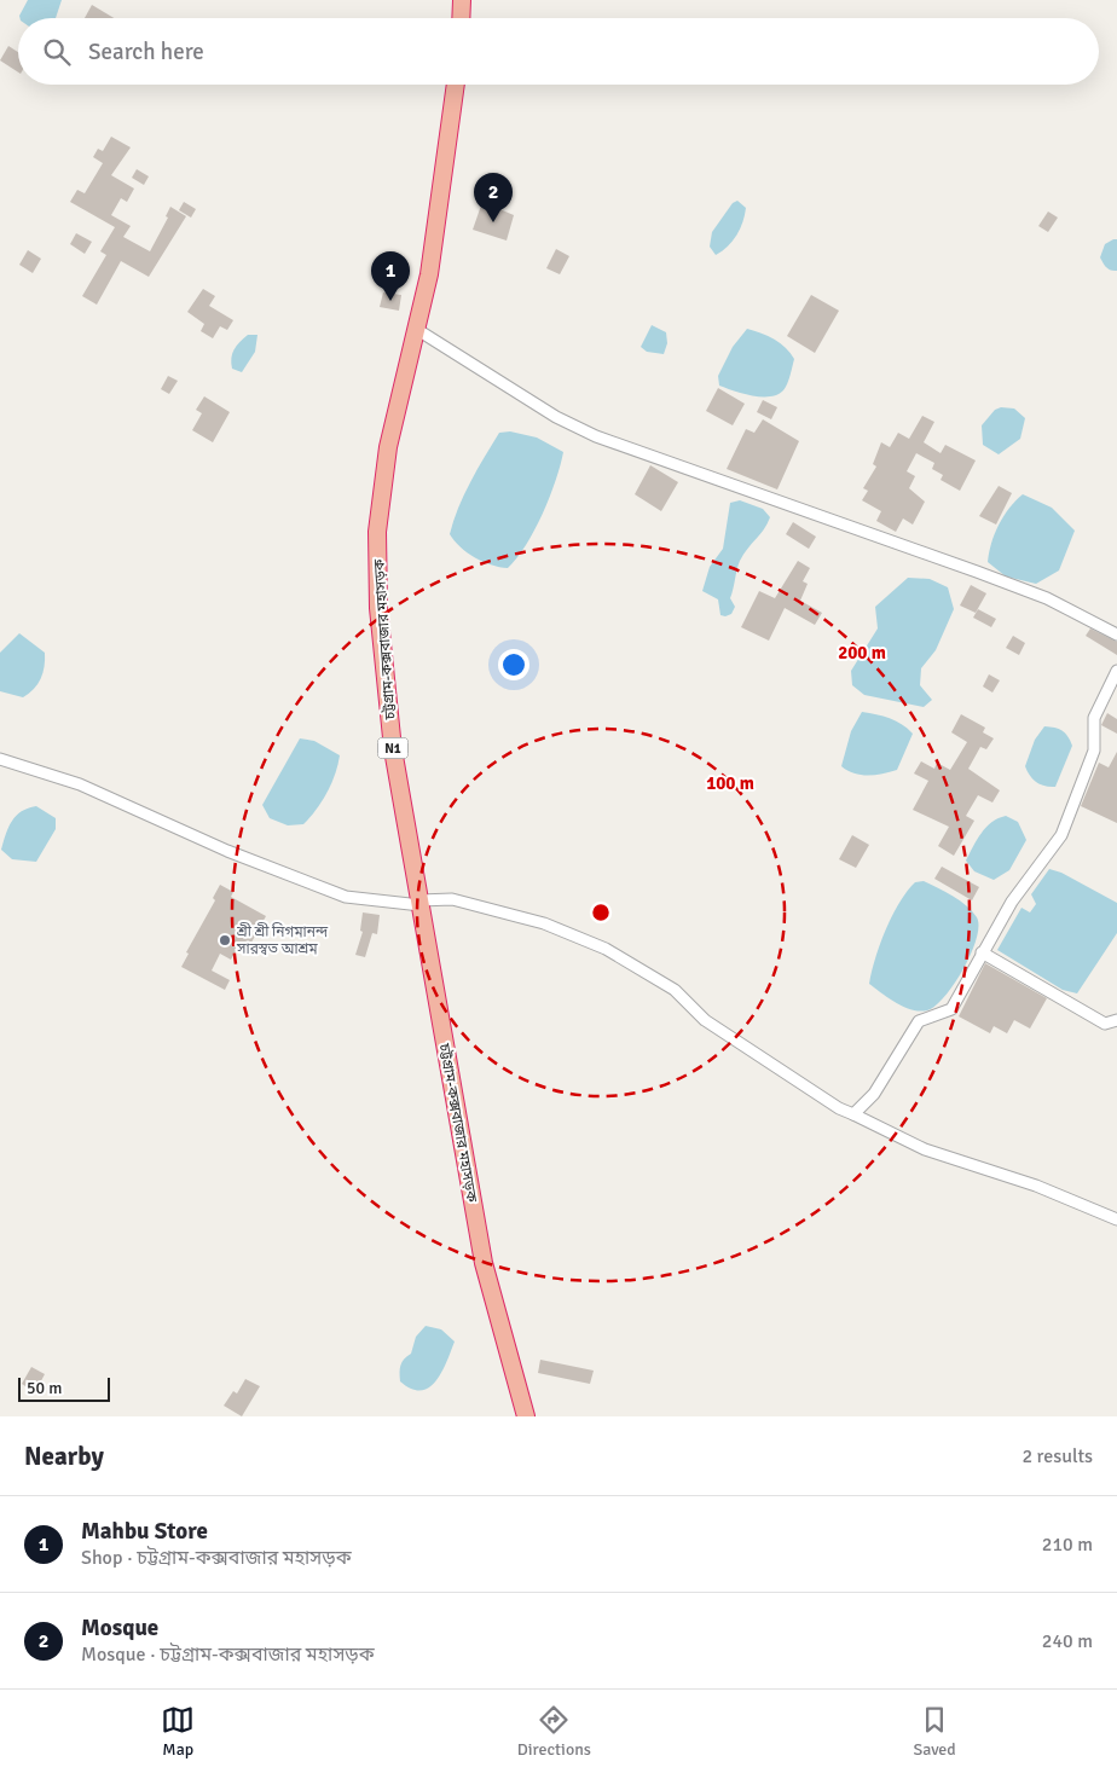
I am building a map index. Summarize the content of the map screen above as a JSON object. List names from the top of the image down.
{
  "streets": {
    "highway": ["চট্টগ্রাম-কক্সবাজার মহাসড়ক", "N1"]
  },
  "places": ["শ্রী শ্রী নিগমানন্দ সারস্বত আশ্রম"],
  "scale_bar": "50 m",
  "page": {
    "search": "Search here",
    "pins": ["2", "1"],
    "scale": "50 m",
    "heading": ["Nearby", "2 results"],
    "list": [
      {
        "mark": "1",
        "name": "Mahbu Store",
        "note": "Shop · চট্টগ্রাম-কক্সবাজার মহাসড়ক",
        "value": "210 m"
      },
      {
        "mark": "2",
        "name": "Mosque",
        "note": "Mosque · চট্টগ্রাম-কক্সবাজার মহাসড়ক",
        "value": "240 m"
      }
    ],
    "nav": ["Map", "Directions", "Saved"]
  },
  "rings": ["200 m", "100 m"]
}
